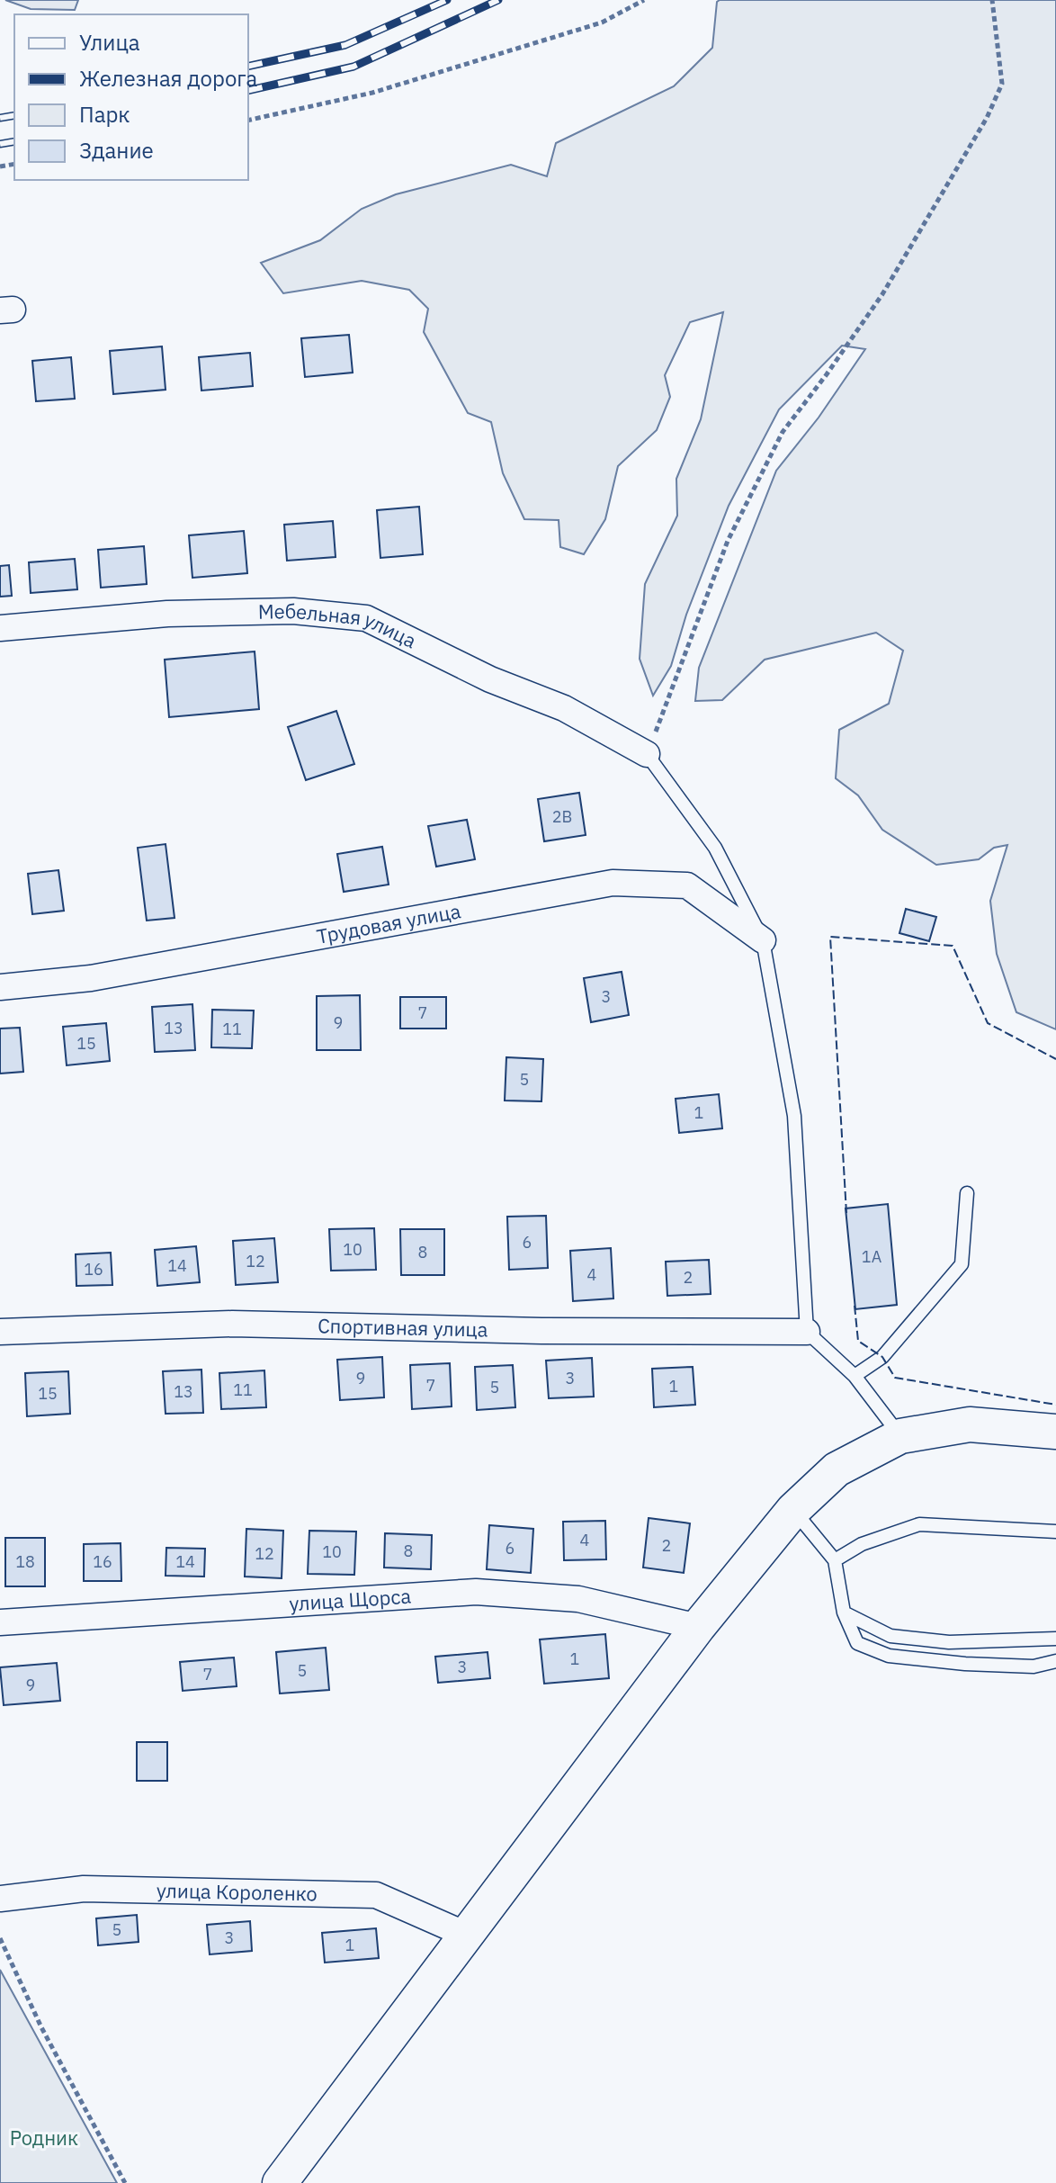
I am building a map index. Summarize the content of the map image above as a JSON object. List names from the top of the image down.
{
  "streets": {
    "street": [
      "Мебельная улица",
      "Трудовая улица",
      "Спортивная улица",
      "улица Щорса",
      "улица Короленко"
    ]
  },
  "parks": ["Родник"],
  "house_numbers": [
    "2В",
    "3",
    "7",
    "9",
    "13",
    "11",
    "15",
    "5",
    "1",
    "6",
    "10",
    "8",
    "1А",
    "12",
    "14",
    "16",
    "4",
    "2",
    "9",
    "3",
    "7",
    "1",
    "5",
    "11",
    "13",
    "15",
    "4",
    "2",
    "6",
    "8",
    "10",
    "12",
    "18",
    "16",
    "14",
    "1",
    "3",
    "5",
    "7",
    "9",
    "5",
    "3",
    "1"
  ],
  "legend": [
    "Улица",
    "Железная дорога",
    "Парк",
    "Здание"
  ]
}
